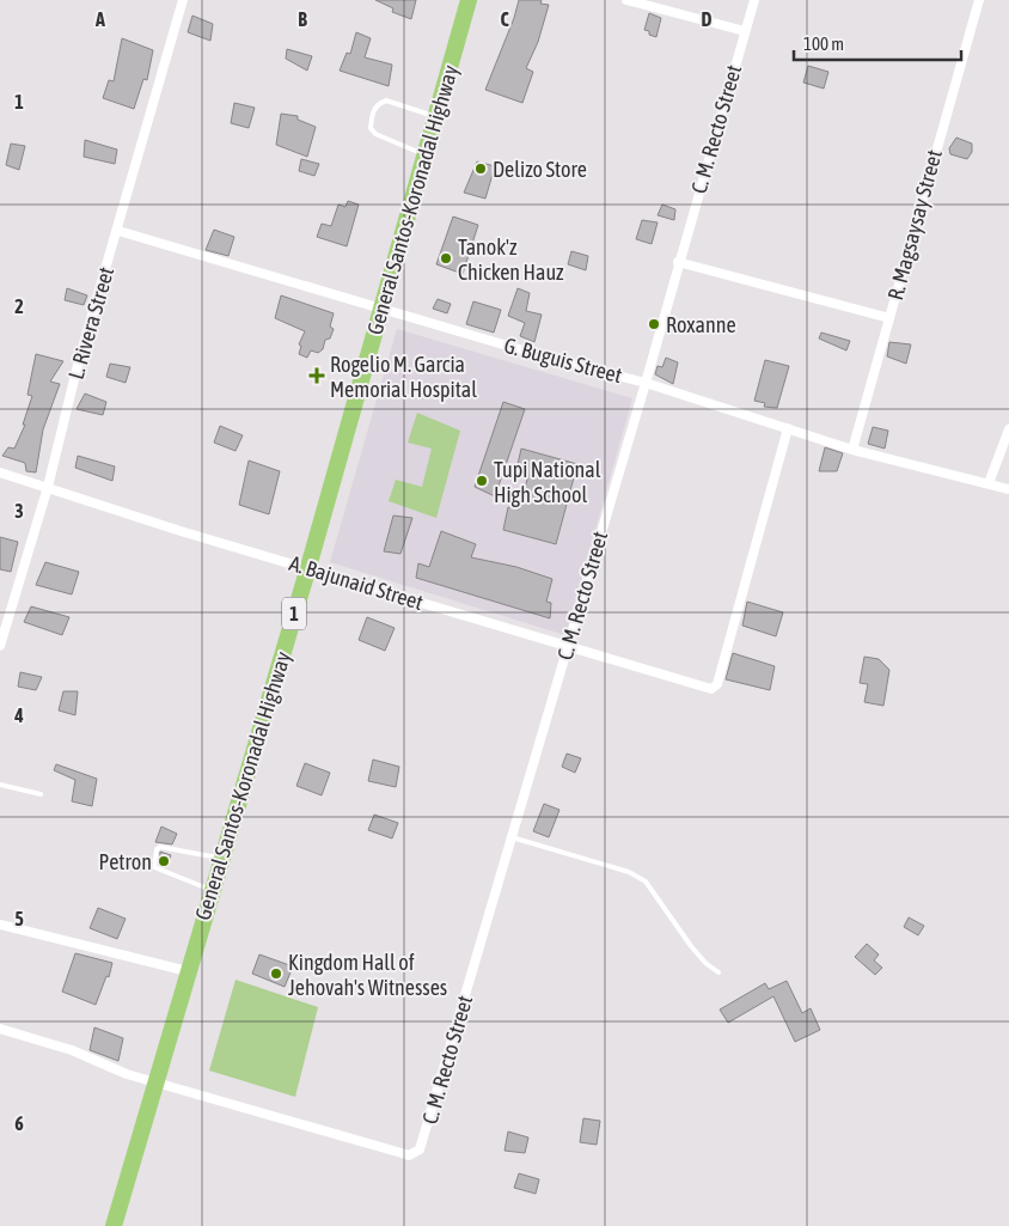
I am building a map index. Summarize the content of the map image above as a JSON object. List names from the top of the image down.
{
  "streets": {
    "highway": ["General Santos-Koronadal Highway", "1"],
    "street": [
      "C. M. Recto Street",
      "R. Magsaysay Street",
      "L. Rivera Street",
      "G. Buguis Street",
      "A. Bajunaid Street"
    ]
  },
  "crossings": [
    ["C. M. Recto Street", "General Santos-Koronadal Highway"],
    ["C. M. Recto Street", "G. Buguis Street"],
    ["C. M. Recto Street", "A. Bajunaid Street"],
    ["General Santos-Koronadal Highway", "G. Buguis Street"],
    ["General Santos-Koronadal Highway", "A. Bajunaid Street"],
    ["R. Magsaysay Street", "G. Buguis Street"],
    ["L. Rivera Street", "G. Buguis Street"],
    ["L. Rivera Street", "A. Bajunaid Street"],
    ["G. Buguis Street", "A. Bajunaid Street"]
  ],
  "places": {
    "other": [
      "Delizo Store",
      "Tanok'z Chicken Hauz",
      "Roxanne",
      "Tupi National High School",
      "Petron",
      "Kingdom Hall of Jehovah's Witnesses"
    ],
    "health": ["Rogelio M. Garcia Memorial Hospital"]
  },
  "scale_bar": "100 m",
  "grid": {
    "columns": [
      "A",
      "B",
      "C",
      "D"
    ],
    "rows": [
      "1",
      "2",
      "3",
      "4",
      "5",
      "6"
    ]
  }
}
